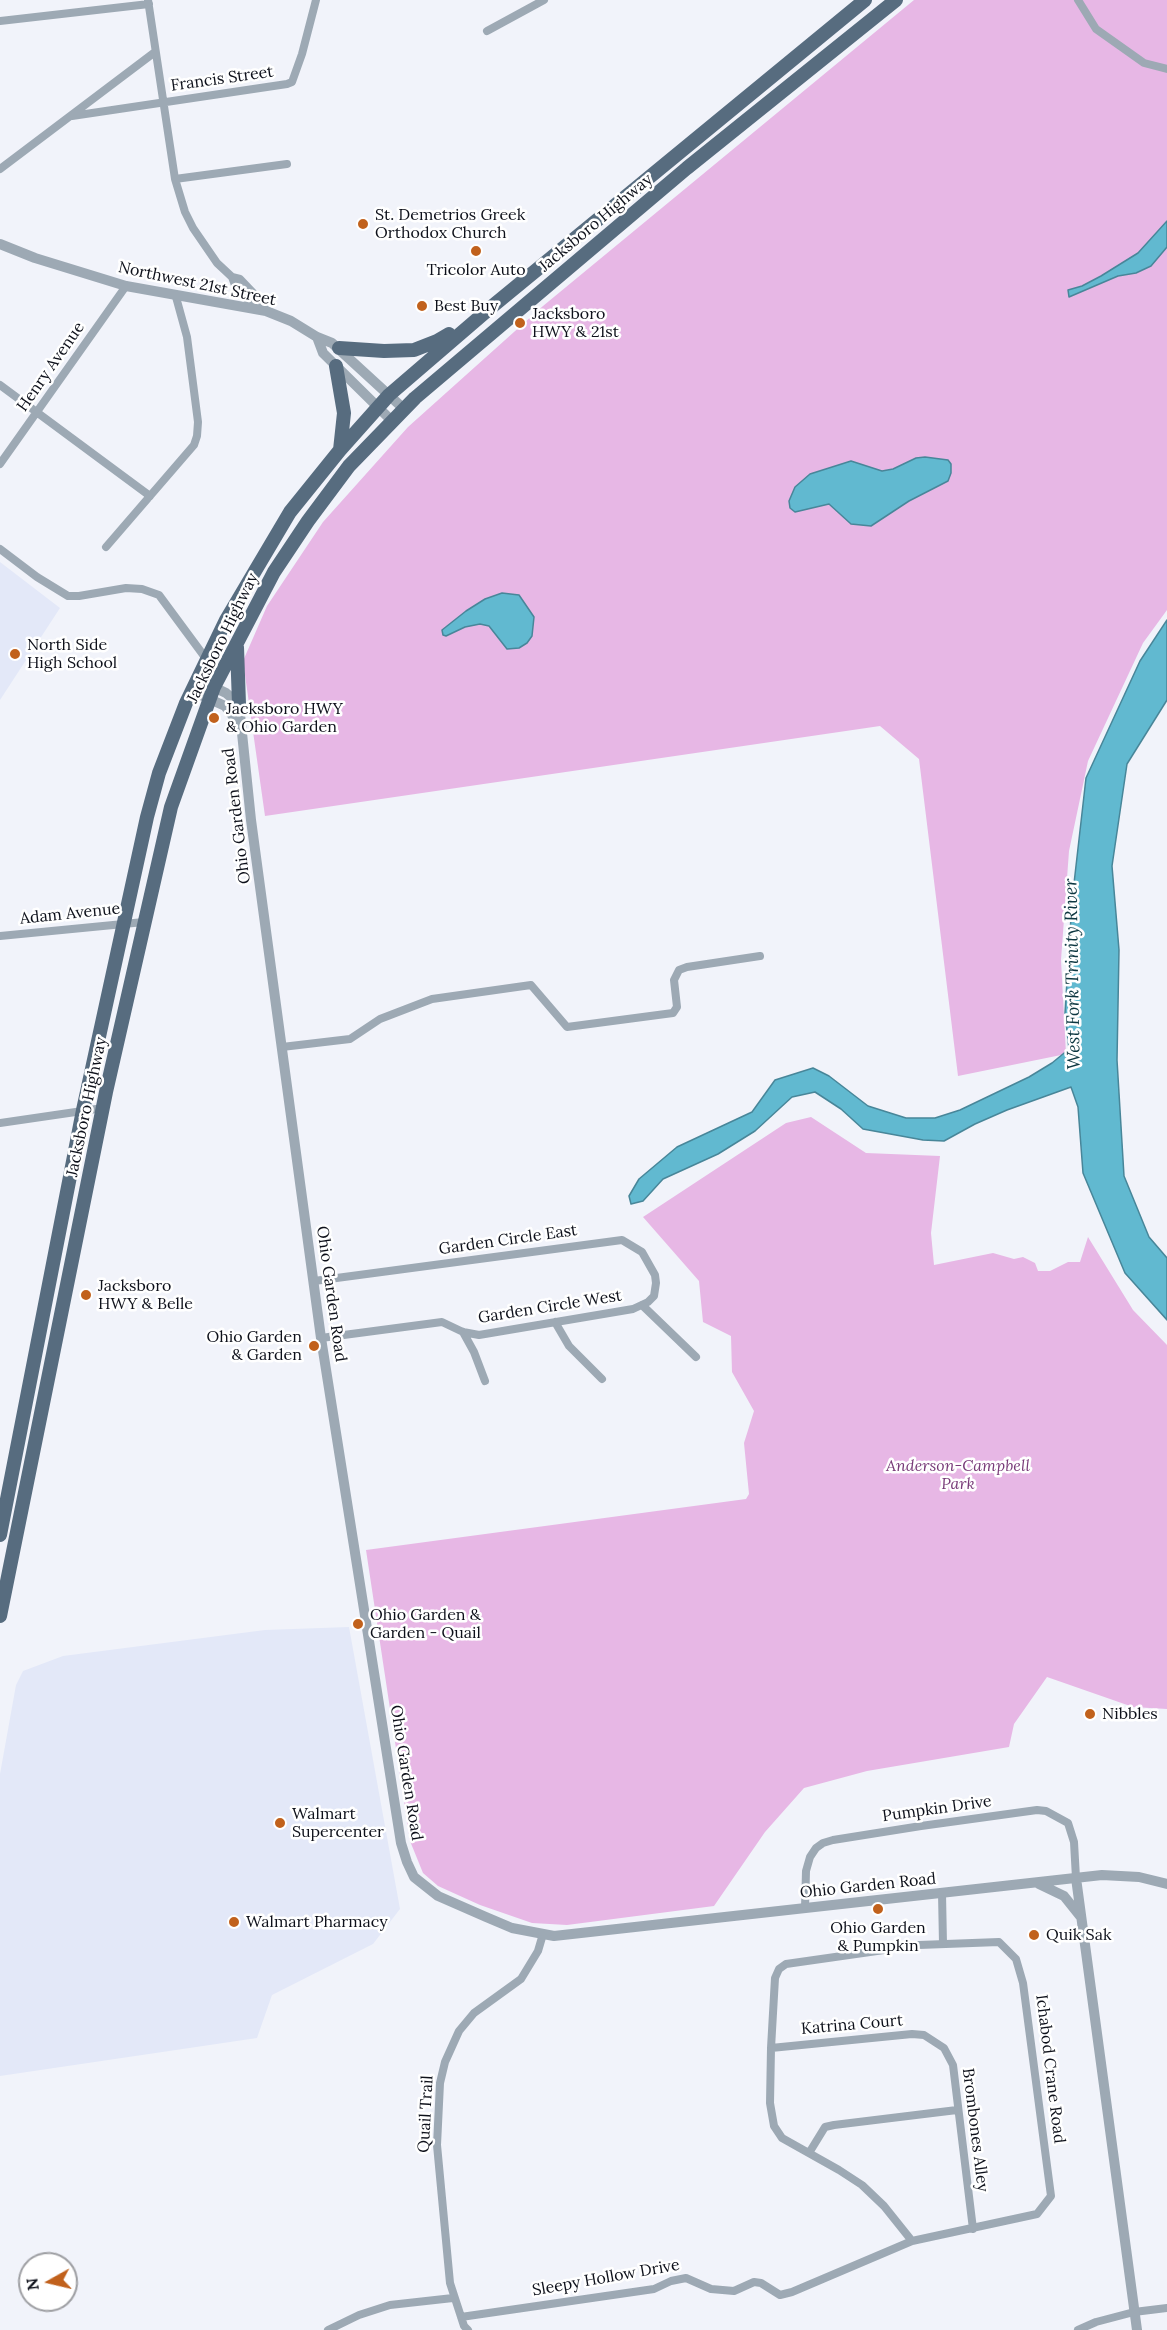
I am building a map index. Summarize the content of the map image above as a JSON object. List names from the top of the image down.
{
  "streets": {
    "main road": ["Jacksboro Highway"],
    "street": [
      "Francis Street",
      "Northwest 21st Street",
      "Henry Avenue",
      "Ohio Garden Road",
      "Adam Avenue",
      "Garden Circle East",
      "Garden Circle West",
      "Pumpkin Drive",
      "Katrina Court",
      "Ichabod Crane Road",
      "Quail Trail",
      "Brombones Alley",
      "Sleepy Hollow Drive"
    ]
  },
  "crossings": [
    ["Jacksboro Highway", "Northwest 21st Street"],
    ["Jacksboro Highway", "Ohio Garden Road"],
    ["Jacksboro Highway", "Adam Avenue"],
    ["Northwest 21st Street", "Henry Avenue"],
    ["Ohio Garden Road", "Garden Circle East"],
    ["Ohio Garden Road", "Garden Circle West"],
    ["Ohio Garden Road", "Pumpkin Drive"],
    ["Ohio Garden Road", "Quail Trail"],
    ["Garden Circle East", "Garden Circle West"],
    ["Katrina Court", "Brombones Alley"],
    ["Ichabod Crane Road", "Sleepy Hollow Drive"],
    ["Quail Trail", "Sleepy Hollow Drive"],
    ["Brombones Alley", "Sleepy Hollow Drive"]
  ],
  "water": ["West Fork Trinity River"],
  "parks": ["Anderson-Campbell Park"],
  "places": [
    "St. Demetrios Greek Orthodox Church",
    "Tricolor Auto",
    "Best Buy",
    "Jacksboro HWY & 21st",
    "North Side High School",
    "Jacksboro HWY & Ohio Garden",
    "Jacksboro HWY & Belle",
    "Ohio Garden & Garden",
    "Ohio Garden & Garden - Quail",
    "Nibbles",
    "Walmart Supercenter",
    "Ohio Garden & Pumpkin",
    "Walmart Pharmacy",
    "Quik Sak"
  ],
  "north": "left"
}
